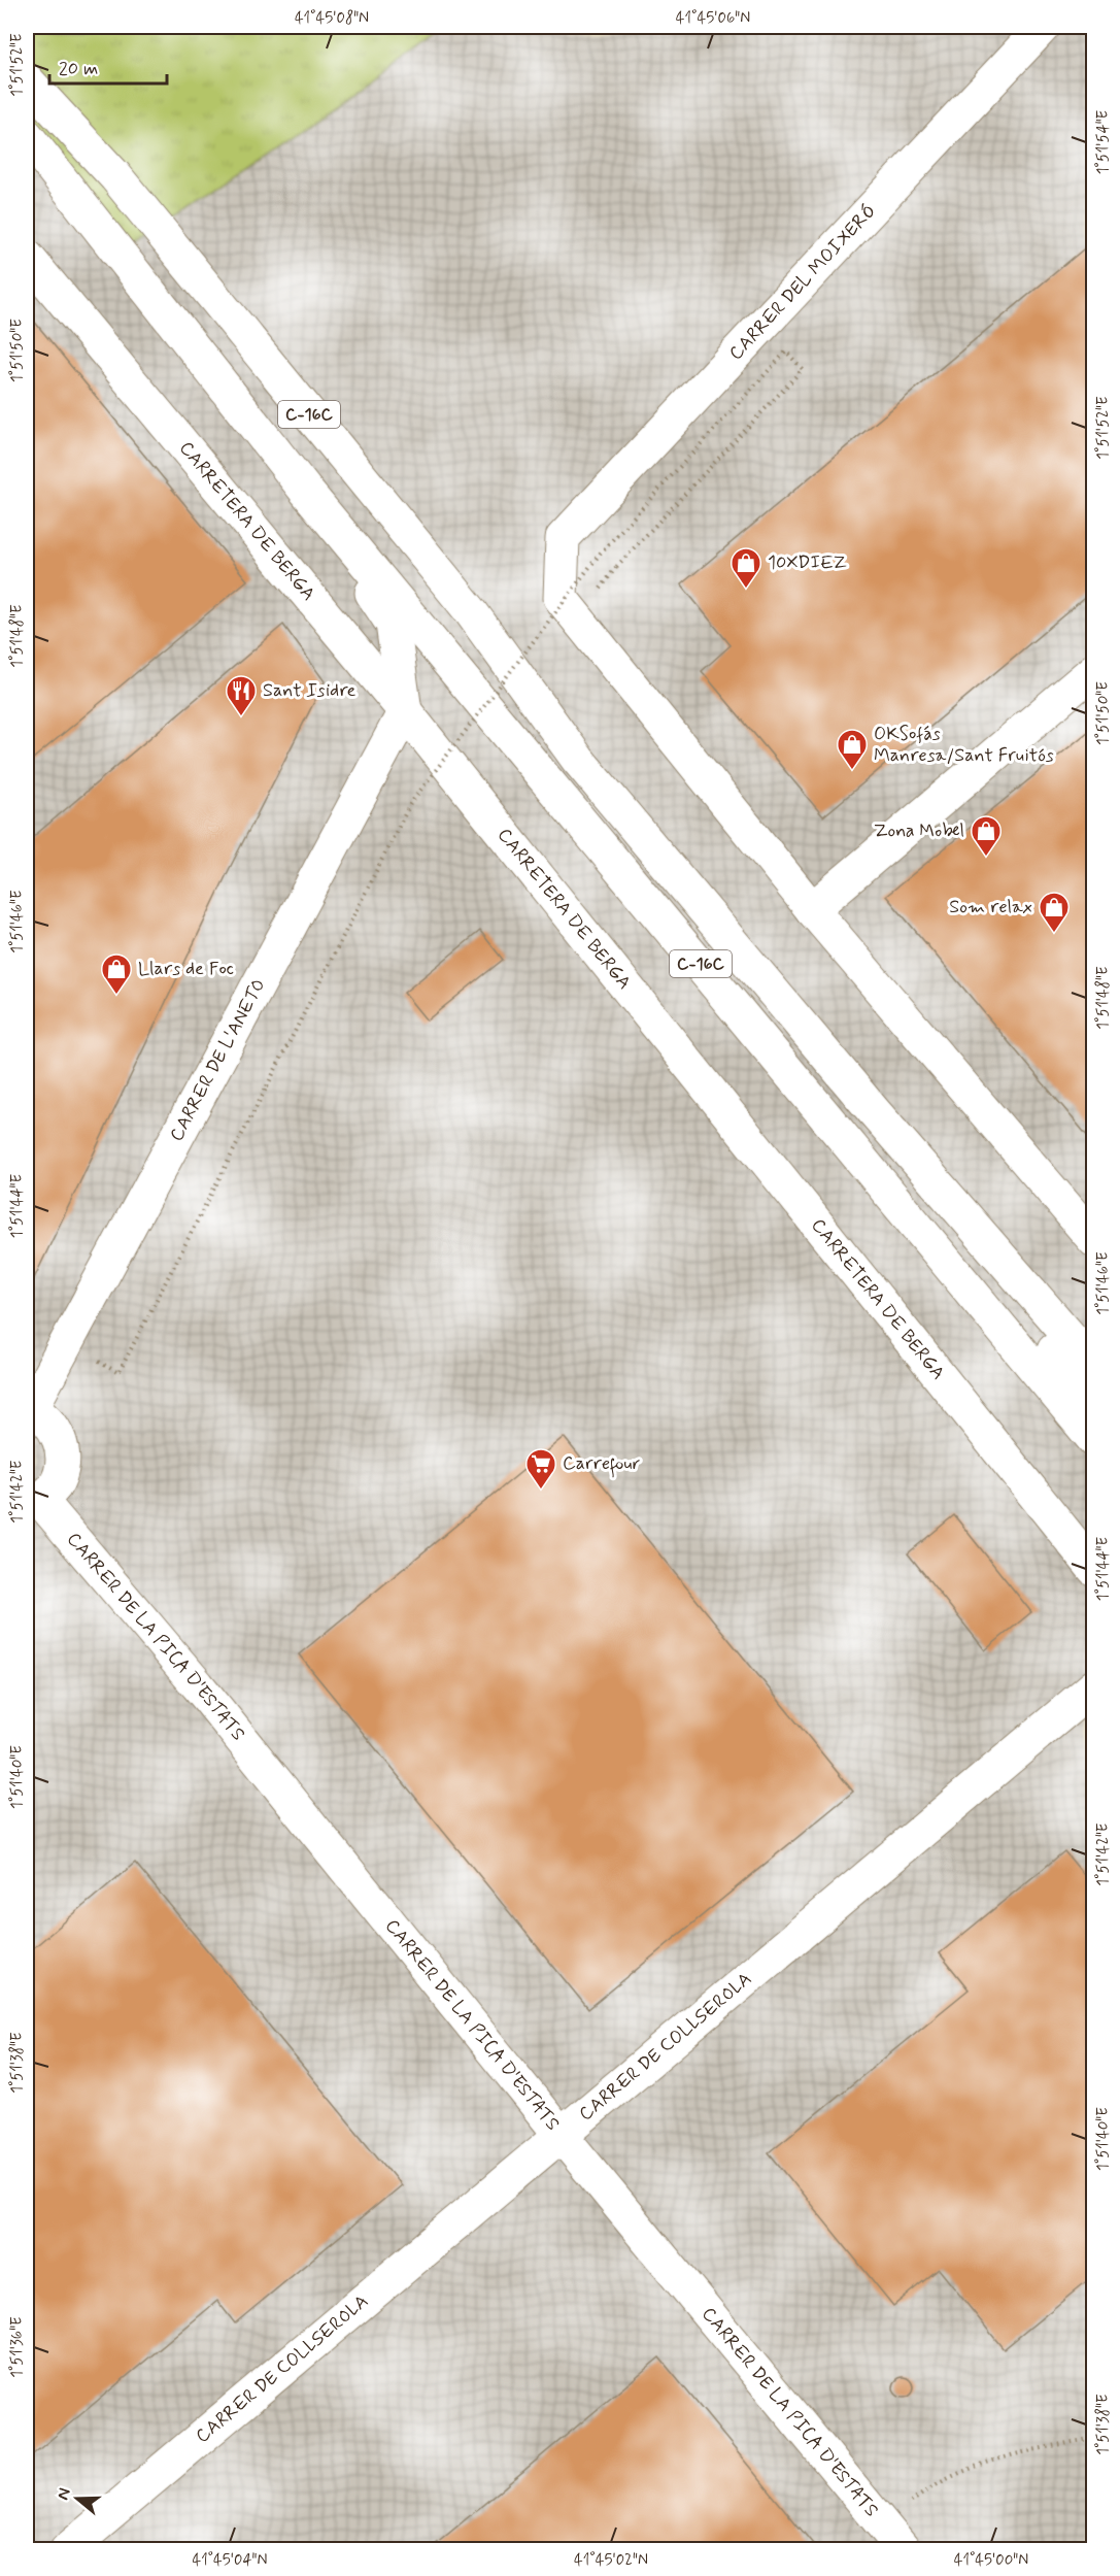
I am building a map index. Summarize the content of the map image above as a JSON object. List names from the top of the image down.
{
  "streets": {
    "street": [
      "CARRER DEL MOIXERÓ",
      "C-16C",
      "CARRETERA DE BERGA",
      "CARRER DE L'ANETO",
      "CARRER DE LA PICA D'ESTATS",
      "CARRER DE COLLSEROLA"
    ]
  },
  "crossings": [
    ["C-16C", "CARRER DE L'ANETO"],
    ["CARRETERA DE BERGA", "CARRER DE L'ANETO"],
    ["CARRER DE L'ANETO", "CARRER DE LA PICA D'ESTATS"],
    ["CARRER DE LA PICA D'ESTATS", "CARRER DE COLLSEROLA"]
  ],
  "places": {
    "shop": [
      "10XDIEZ",
      "OKSofás Manresa/Sant Fruitós",
      "Zona Mobel",
      "Som relax",
      "Llars de Foc"
    ],
    "restaurant": ["Sant Isidre"],
    "supermarket": ["Carrefour"]
  },
  "scale_bar": "20 m",
  "north": "left",
  "coordinates": [
    "41°45'08\"N",
    "41°45'06\"N",
    "1°51'52\"E",
    "1°51'54\"E",
    "1°51'50\"E",
    "1°51'48\"E",
    "1°51'46\"E",
    "1°51'44\"E",
    "1°51'42\"E",
    "1°51'40\"E",
    "1°51'38\"E",
    "1°51'36\"E",
    "41°45'04\"N",
    "41°45'02\"N",
    "41°45'00\"N"
  ]
}
